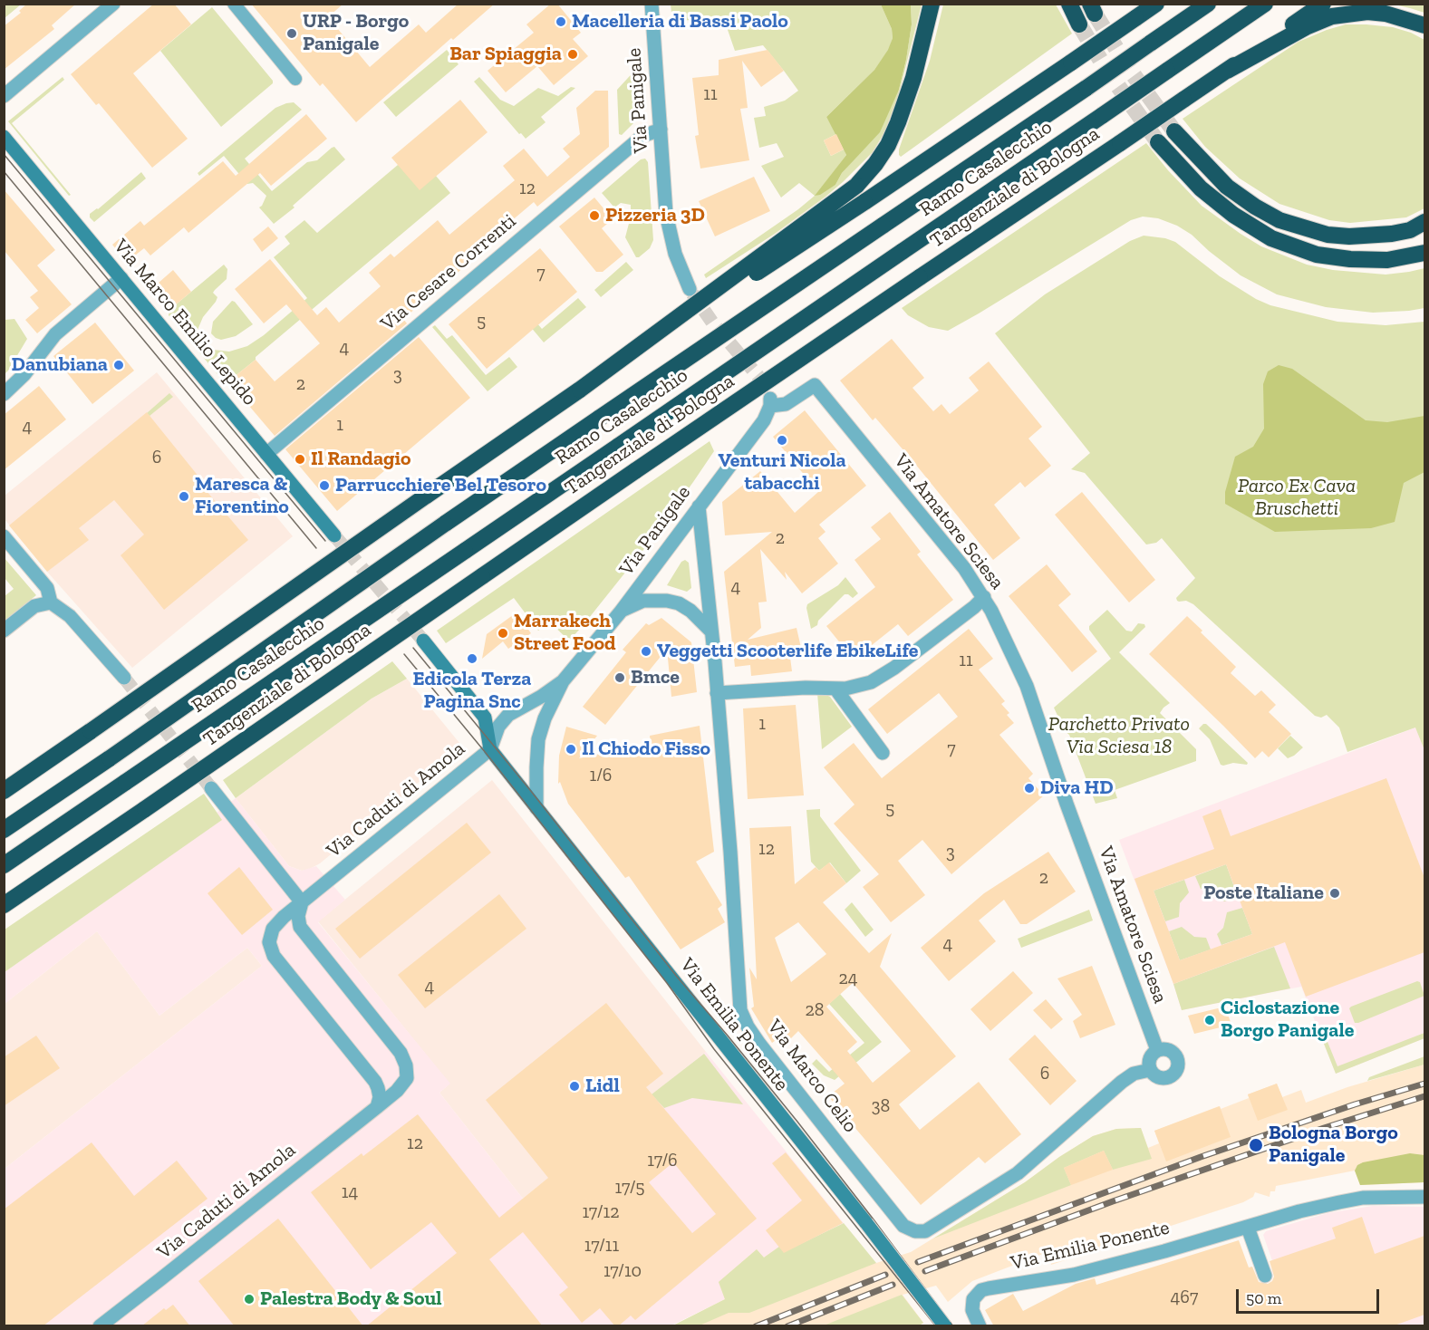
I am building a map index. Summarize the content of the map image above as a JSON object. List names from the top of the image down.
{
  "streets": {
    "highway": ["Ramo Casalecchio", "Tangenziale di Bologna"],
    "main road": ["Via Marco Emilio Lepido", "Via Emilia Ponente"],
    "street": [
      "Via Panigale",
      "Via Cesare Correnti",
      "Via Amatore Sciesa",
      "Via Caduti di Amola",
      "Via Marco Celio"
    ]
  },
  "crossings": [
    ["Via Panigale", "Via Cesare Correnti"],
    ["Via Panigale", "Via Amatore Sciesa"],
    ["Via Panigale", "Via Caduti di Amola"],
    ["Via Panigale", "Via Emilia Ponente"],
    ["Via Panigale", "Via Marco Celio"],
    ["Via Cesare Correnti", "Via Marco Emilio Lepido"],
    ["Via Amatore Sciesa", "Via Marco Celio"],
    ["Via Caduti di Amola", "Via Emilia Ponente"]
  ],
  "parks": ["Parco Ex Cava Bruschetti", "Parchetto Privato Via Sciesa 18"],
  "places": [
    "Macelleria di Bassi Paolo",
    "URP - Borgo Panigale",
    "Bar Spiaggia",
    "Pizzeria 3D",
    "Danubiana",
    "Venturi Nicola tabacchi",
    "Il Randagio",
    "Parrucchiere Bel Tesoro",
    "Maresca & Fiorentino",
    "Marrakech Street Food",
    "Veggetti Scooterlife EbikeLife",
    "Edicola Terza Pagina Snc",
    "Bmce",
    "Il Chiodo Fisso",
    "Diva HD",
    "Poste Italiane",
    "Ciclostazione Borgo Panigale",
    "Lidl",
    "Bologna Borgo Panigale",
    "Palestra Body & Soul"
  ],
  "house_numbers": [
    "11",
    "12",
    "7",
    "5",
    "4",
    "3",
    "2",
    "1",
    "4",
    "6",
    "2",
    "4",
    "11",
    "1",
    "7",
    "1/6",
    "5",
    "12",
    "3",
    "2",
    "4",
    "24",
    "4",
    "28",
    "6",
    "38",
    "12",
    "17/6",
    "17/5",
    "14",
    "17/12",
    "17/11",
    "17/10",
    "467"
  ],
  "scale_bar": "50 m"
}
